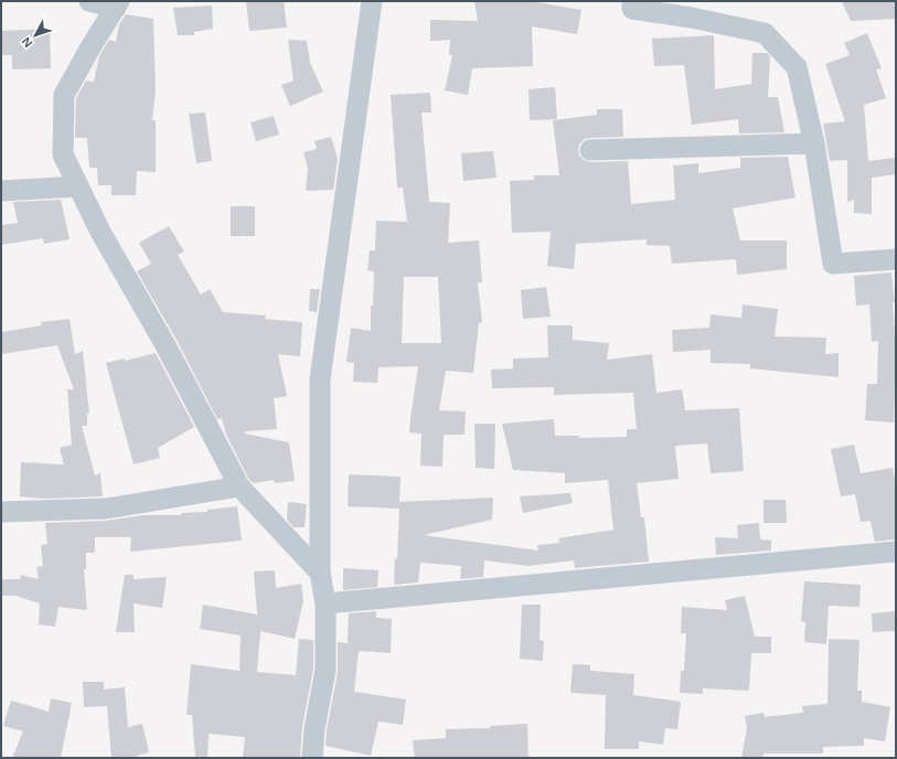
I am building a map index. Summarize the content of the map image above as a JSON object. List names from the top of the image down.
{
  "north": "bottom left"
}
